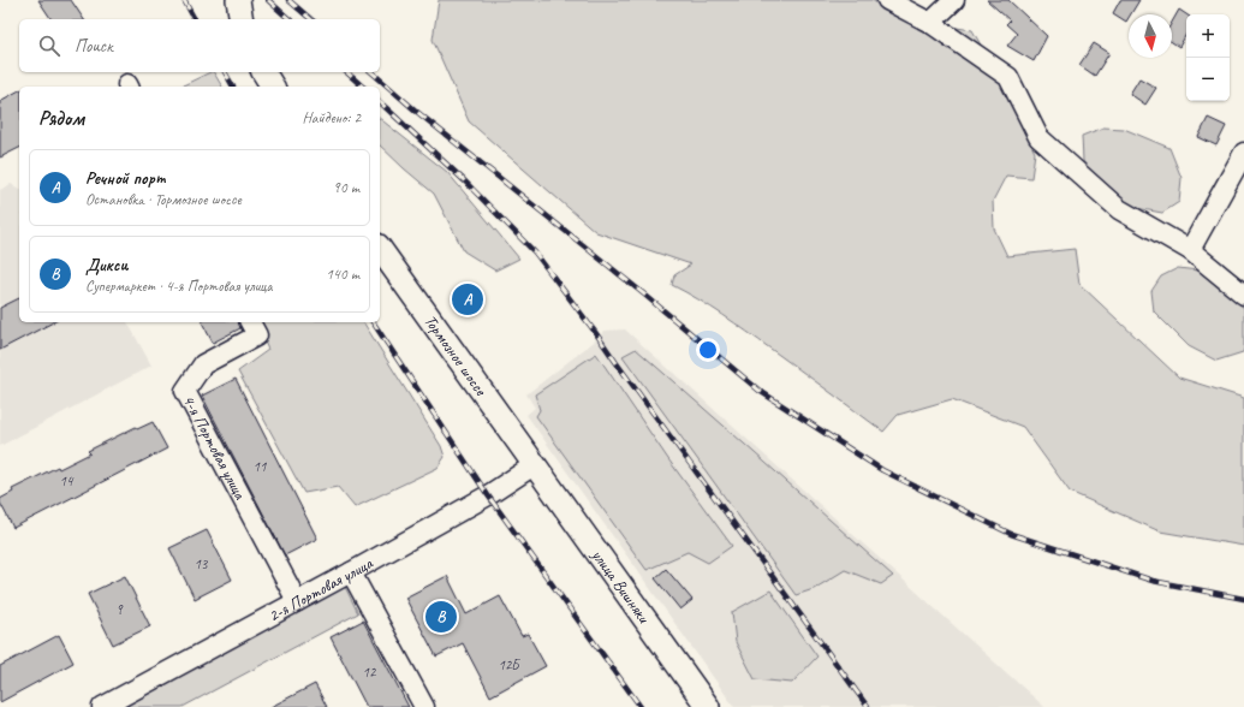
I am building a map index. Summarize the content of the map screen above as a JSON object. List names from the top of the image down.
{
  "streets": {
    "street": [
      "Тормозное шоссе",
      "4-я Портовая улица",
      "улица Вишняки",
      "2-я Портовая улица"
    ]
  },
  "crossings": [
    ["Тормозное шоссе", "улица Вишняки"],
    ["Тормозное шоссе", "2-я Портовая улица"],
    ["4-я Портовая улица", "2-я Портовая улица"],
    ["улица Вишняки", "2-я Портовая улица"]
  ],
  "house_numbers": [
    "11",
    "14",
    "13",
    "9",
    "12Б",
    "12"
  ],
  "north": "bottom",
  "page": {
    "map_buttons": ["+", "−"],
    "search": "Поиск",
    "heading": ["Рядом", "Найдено: 2"],
    "list": [
      {
        "mark": "A",
        "name": "Речной порт",
        "note": "Остановка · Тормозное шоссе",
        "value": "90 m"
      },
      {
        "mark": "B",
        "name": "Дикси",
        "note": "Супермаркет · 4-я Портовая улица",
        "value": "140 m"
      }
    ],
    "pins": ["A", "B"]
  }
}
